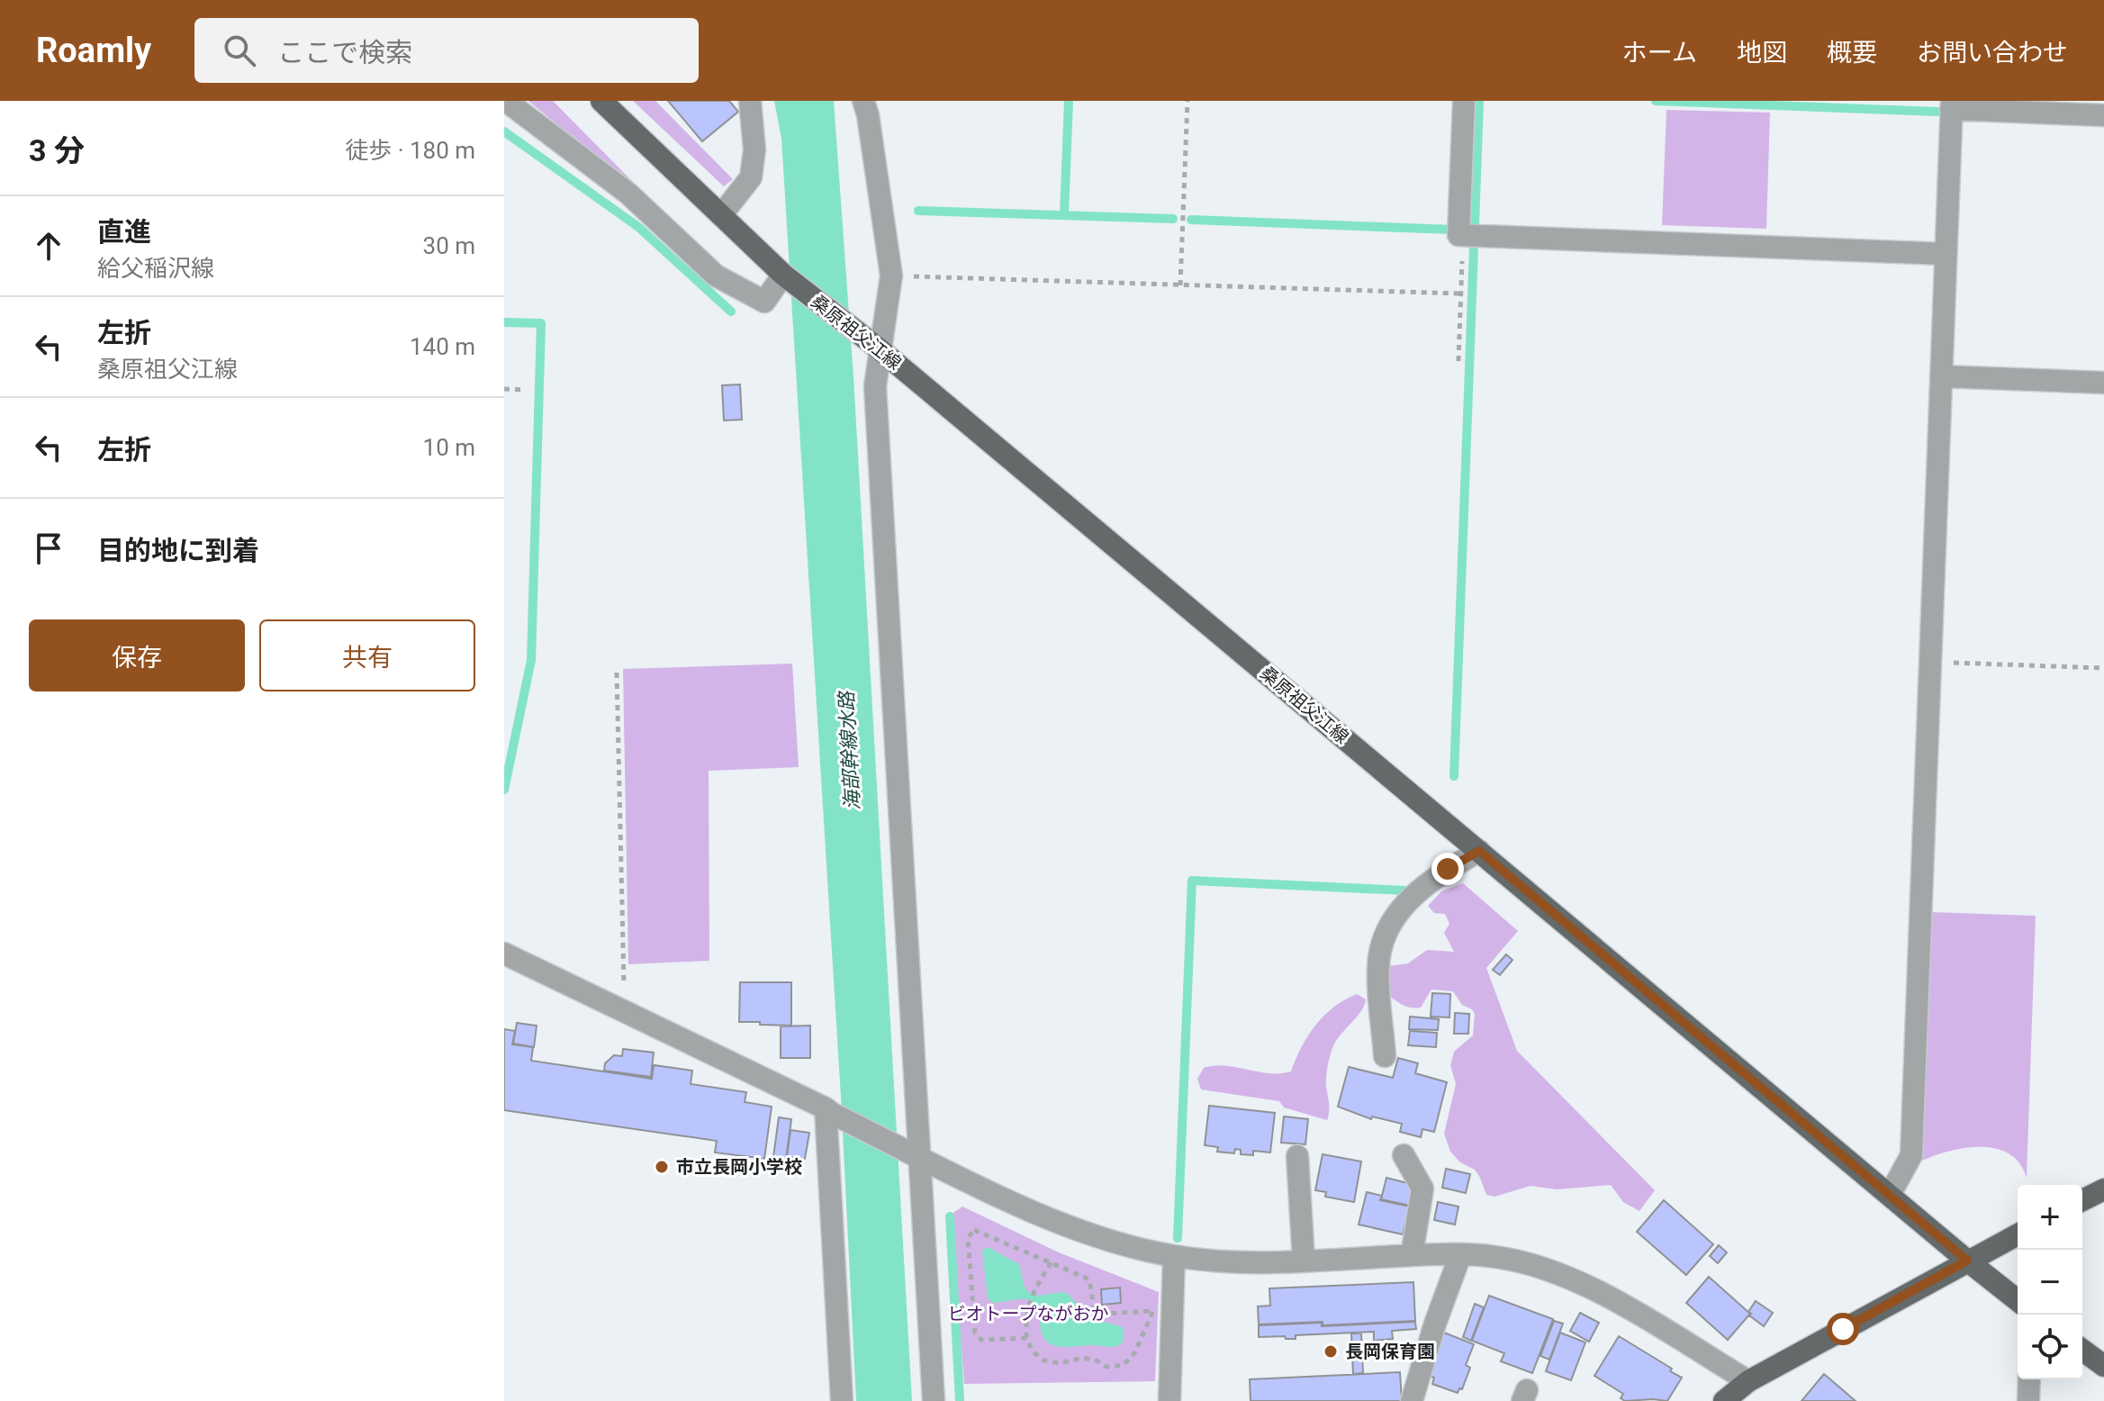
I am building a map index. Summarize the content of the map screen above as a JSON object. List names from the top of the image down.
{
  "streets": {
    "main road": ["桑原祖父江線"]
  },
  "water": ["海部幹線水路"],
  "parks": ["ビオトープながおか"],
  "places": ["市立長岡小学校", "長岡保育園"],
  "page": {
    "header": "Roamly",
    "search": "ここで検索",
    "nav": [
      "ホーム",
      "地図",
      "概要",
      "お問い合わせ"
    ],
    "heading": ["3 分", "徒歩 · 180 m"],
    "list": [
      ["直進", "給父稲沢線", "30 m"],
      ["左折", "桑原祖父江線", "140 m"],
      ["左折", "10 m"],
      "目的地に到着"
    ],
    "buttons": ["保存", "共有"],
    "map_buttons": ["+", "−"]
  }
}
